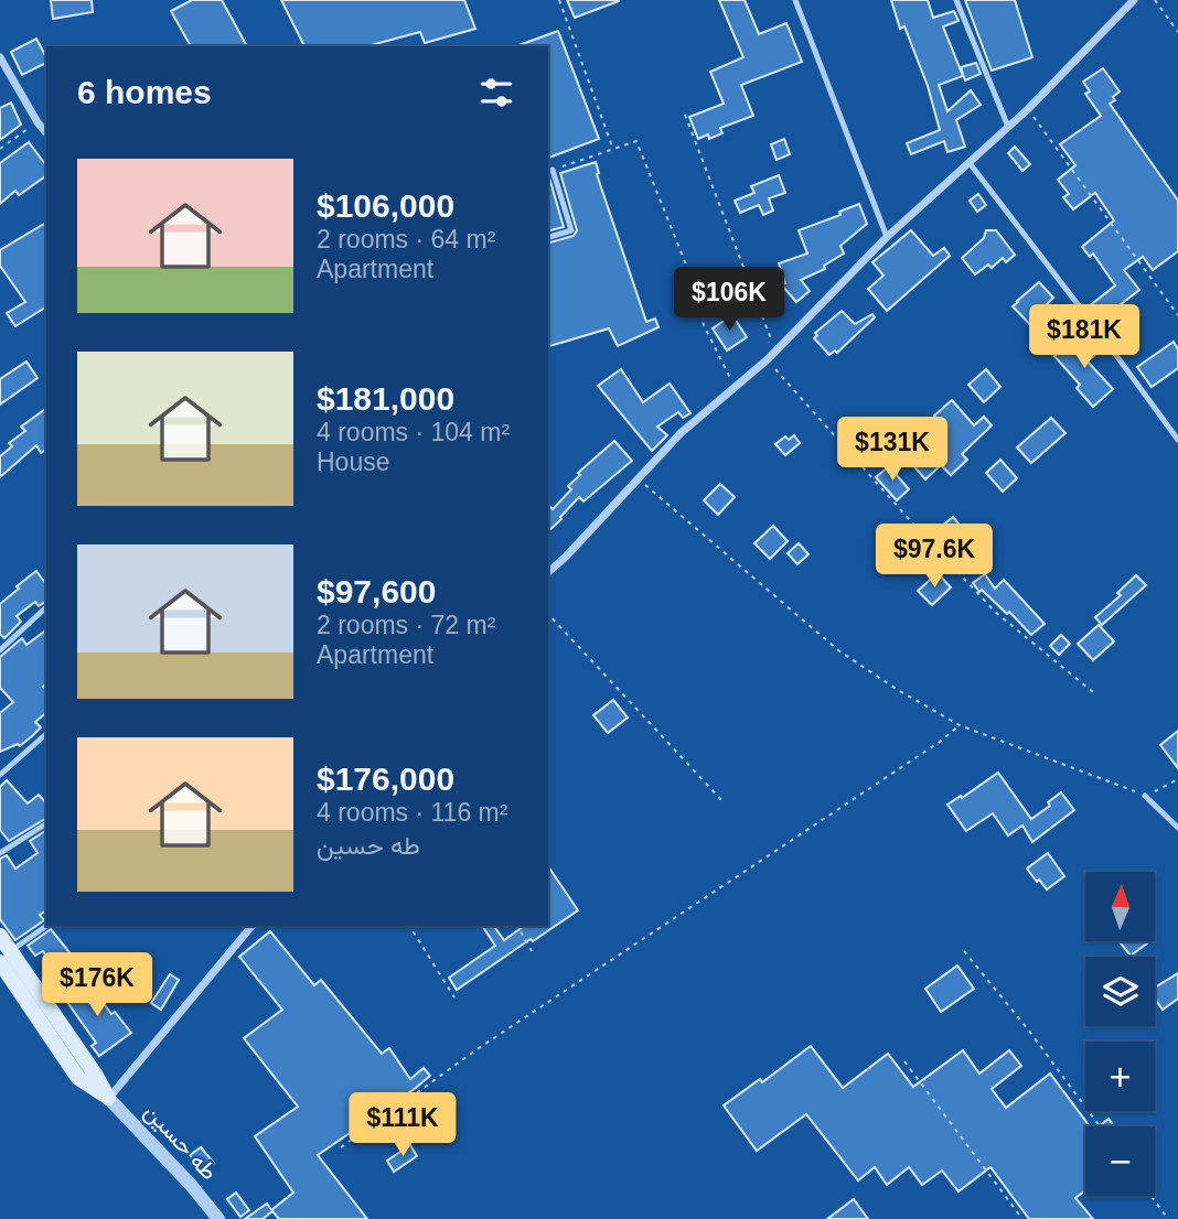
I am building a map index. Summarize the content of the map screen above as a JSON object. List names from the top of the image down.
{
  "streets": {
    "main road": ["طه حسين"]
  },
  "north": "top",
  "page": {
    "heading": "6 homes",
    "list": [
      {
        "name": "$106,000",
        "note": "2 rooms · 64 m² · Apartment"
      },
      {
        "name": "$181,000",
        "note": "4 rooms · 104 m² · House"
      },
      {
        "name": "$97,600",
        "note": "2 rooms · 72 m² · Apartment"
      },
      {
        "name": "$176,000",
        "note": "4 rooms · 116 m² · طه حسين"
      }
    ],
    "price": [
      "$106K",
      "$181K",
      "$131K",
      "$97.6K",
      "$176K",
      "$111K"
    ],
    "map_buttons": ["+", "−"]
  }
}
